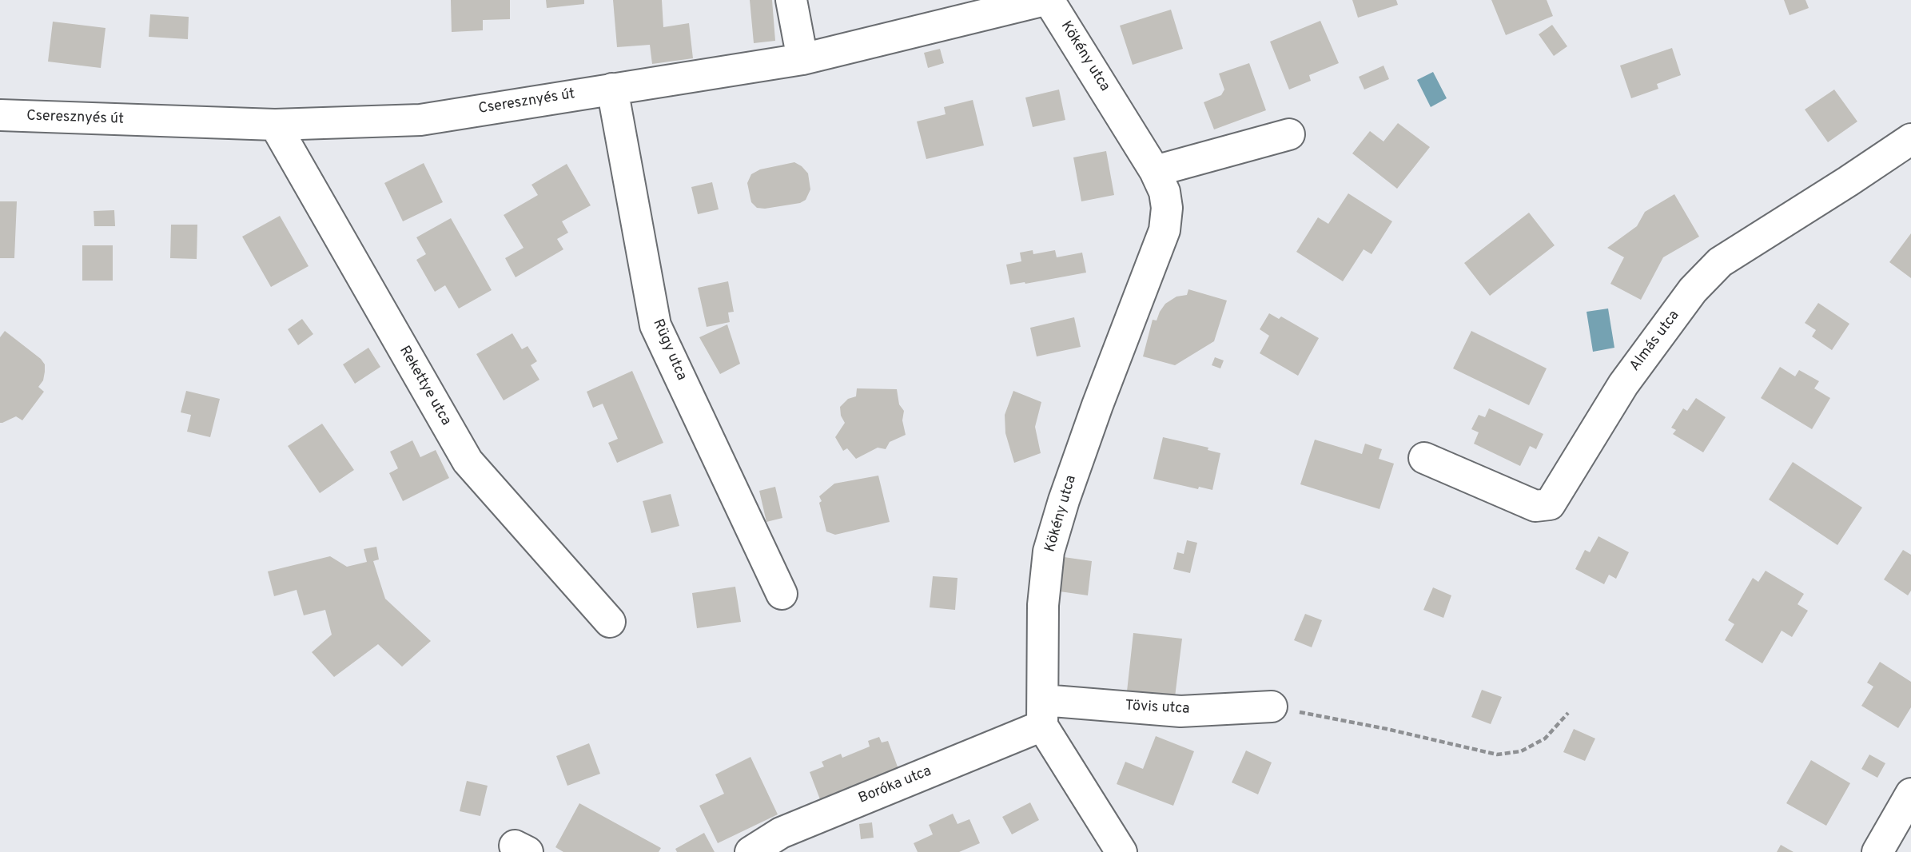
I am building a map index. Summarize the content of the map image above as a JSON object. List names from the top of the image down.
{
  "streets": {
    "street": [
      "Kökény utca",
      "Cseresznyés út",
      "Almás utca",
      "Rügy utca",
      "Rekettye utca",
      "Tövis utca",
      "Boróka utca"
    ]
  },
  "crossings": [
    ["Kökény utca", "Cseresznyés út"],
    ["Kökény utca", "Tövis utca"],
    ["Kökény utca", "Boróka utca"],
    ["Cseresznyés út", "Rügy utca"],
    ["Cseresznyés út", "Rekettye utca"],
    ["Tövis utca", "Boróka utca"]
  ]
}
